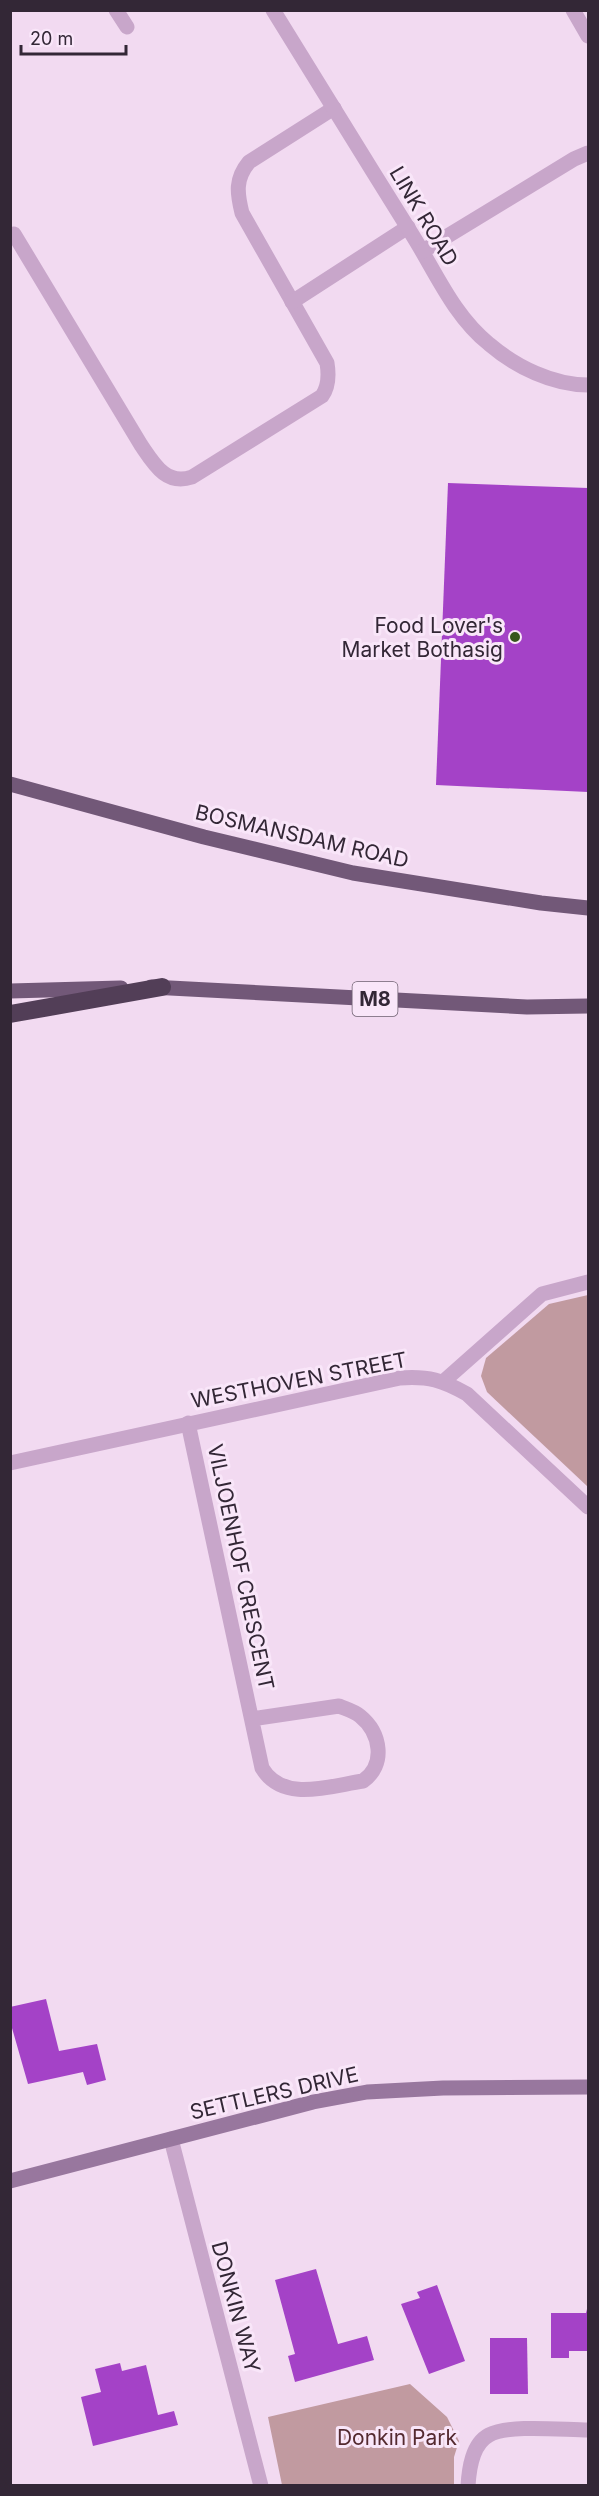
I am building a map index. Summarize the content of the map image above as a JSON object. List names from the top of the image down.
{
  "streets": {
    "main road": ["BOSMANSDAM ROAD", "M8"],
    "street": [
      "LINK ROAD",
      "WESTHOVEN STREET",
      "VILJOENHOF CRESCENT",
      "SETTLERS DRIVE",
      "DONKIN WAY"
    ]
  },
  "crossings": [
    ["WESTHOVEN STREET", "VILJOENHOF CRESCENT"],
    ["SETTLERS DRIVE", "DONKIN WAY"]
  ],
  "parks": ["Donkin Park"],
  "places": ["Food Lover's Market Bothasig"],
  "scale_bar": "20 m"
}
